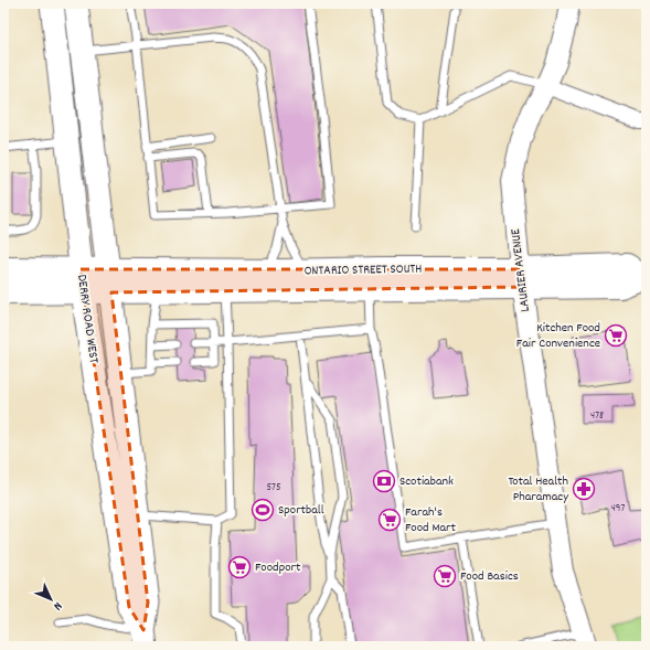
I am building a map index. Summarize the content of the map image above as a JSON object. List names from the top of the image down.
{
  "streets": {
    "main road": ["ONTARIO STREET SOUTH", "DERRY ROAD WEST"],
    "street": ["LAURIER AVENUE"]
  },
  "crossings": [
    ["ONTARIO STREET SOUTH", "LAURIER AVENUE"],
    ["ONTARIO STREET SOUTH", "DERRY ROAD WEST"]
  ],
  "places": {
    "supermarket": [
      "Kitchen Food Fair Convenience",
      "Farah's Food Mart",
      "Foodport",
      "Food Basics"
    ],
    "bank": ["Scotiabank"],
    "pharmacy": ["Total Health Pharamacy"],
    "sports": ["Sportball"]
  },
  "house_numbers": ["478", "575", "497"],
  "north": "bottom right"
}
